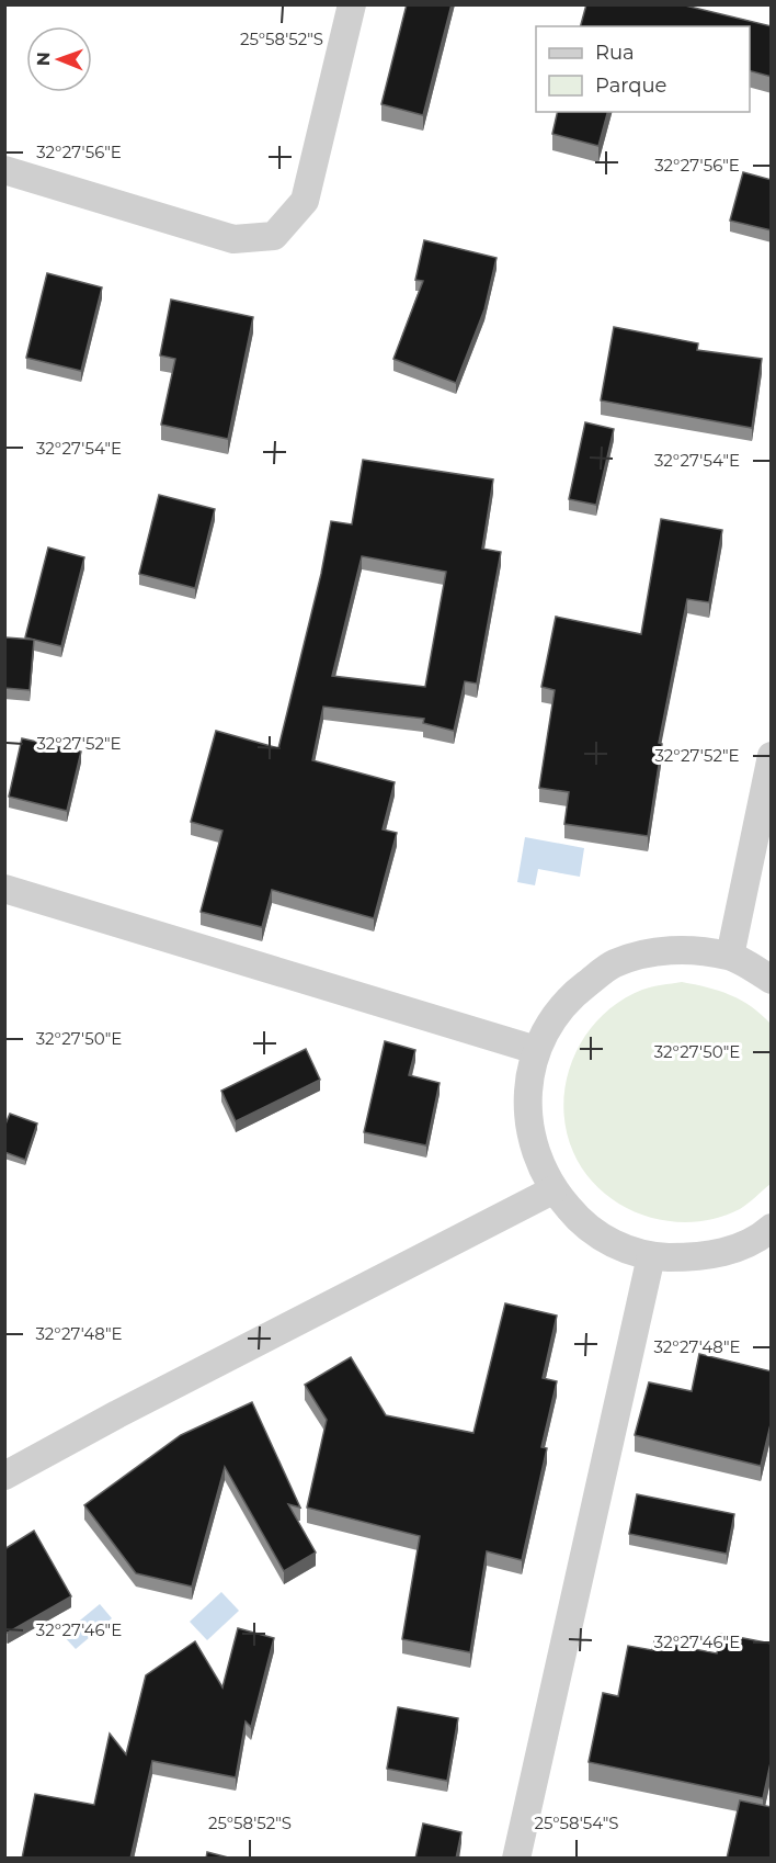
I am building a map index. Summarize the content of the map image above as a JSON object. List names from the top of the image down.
{
  "legend": ["Rua", "Parque"],
  "north": "left",
  "coordinates": [
    "25°58'52\"S",
    "32°27'56\"E",
    "32°27'54\"E",
    "32°27'52\"E",
    "32°27'50\"E",
    "32°27'48\"E",
    "32°27'46\"E",
    "25°58'54\"S"
  ]
}
